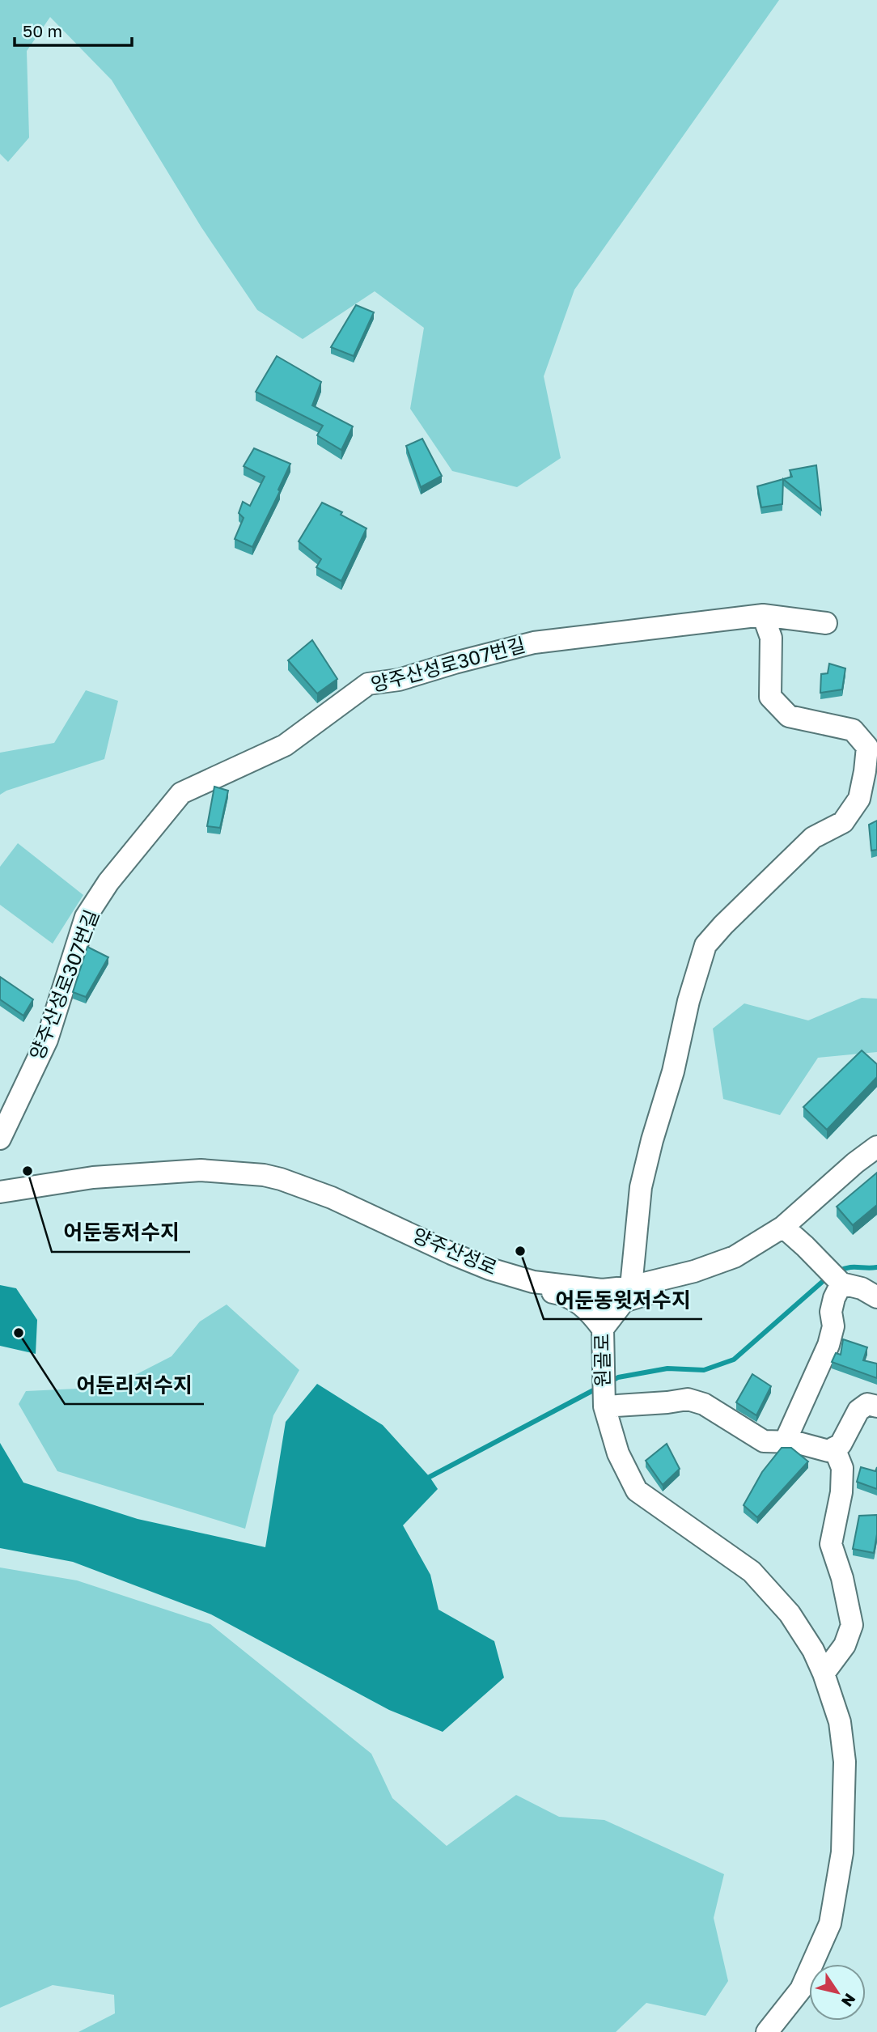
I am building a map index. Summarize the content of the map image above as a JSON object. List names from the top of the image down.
{
  "streets": {
    "street": ["양주산성로307번길", "양주산성로", "원골로"]
  },
  "crossings": [
    ["양주산성로", "원골로"]
  ],
  "places": ["어둔동저수지", "어둔동윗저수지", "어둔리저수지"],
  "scale_bar": "50 m",
  "north": "bottom right"
}
